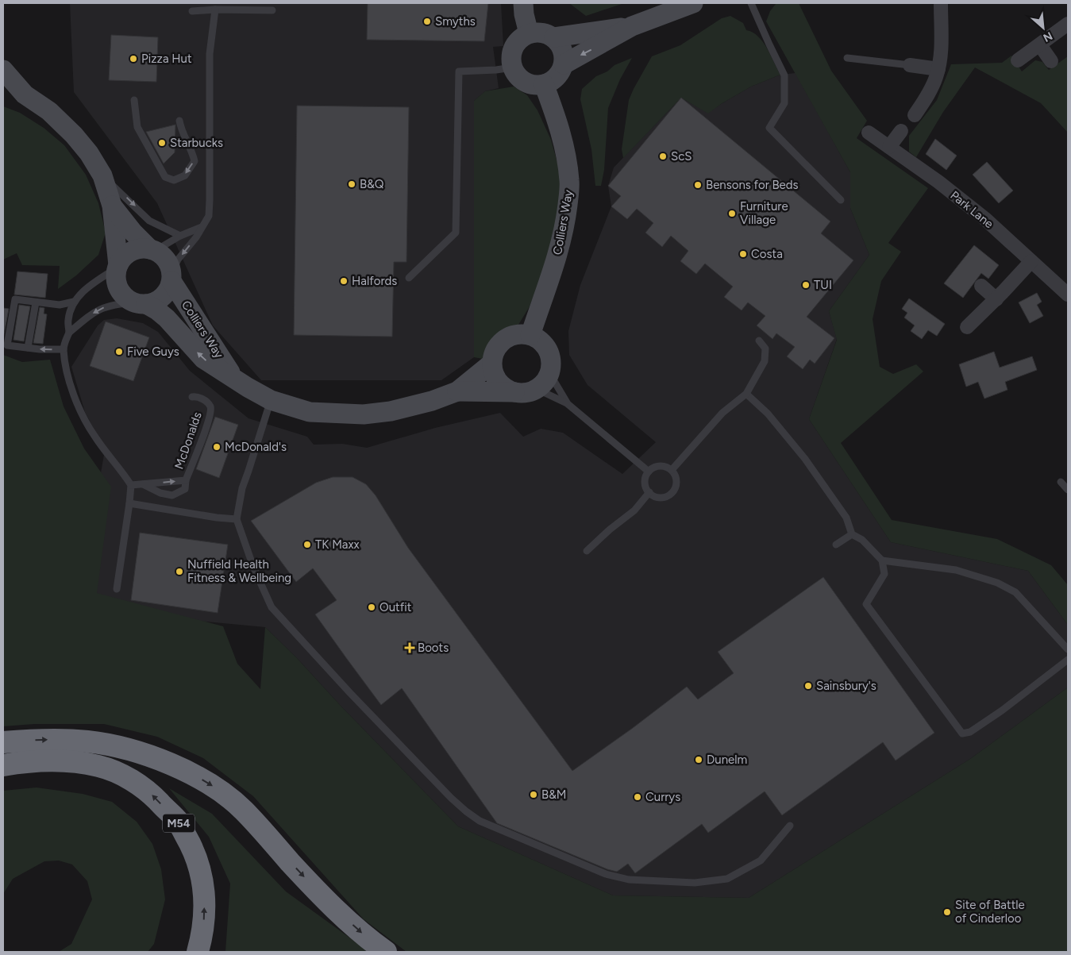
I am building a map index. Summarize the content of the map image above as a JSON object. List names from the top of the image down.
{
  "streets": {
    "highway": ["M54"],
    "street": ["Park Lane", "Colliers Way"],
    "lane": ["McDonalds"]
  },
  "places": {
    "other": [
      "Smyths",
      "Pizza Hut",
      "Starbucks",
      "ScS",
      "B&Q",
      "Bensons for Beds",
      "Furniture Village",
      "Costa",
      "Halfords",
      "TUI",
      "Five Guys",
      "McDonald's",
      "TK Maxx",
      "Nuffield Health Fitness & Wellbeing",
      "Outfit",
      "Sainsbury's",
      "Dunelm",
      "B&M",
      "Currys",
      "Site of Battle of Cinderloo"
    ],
    "health": ["Boots"]
  },
  "north": "bottom right"
}
